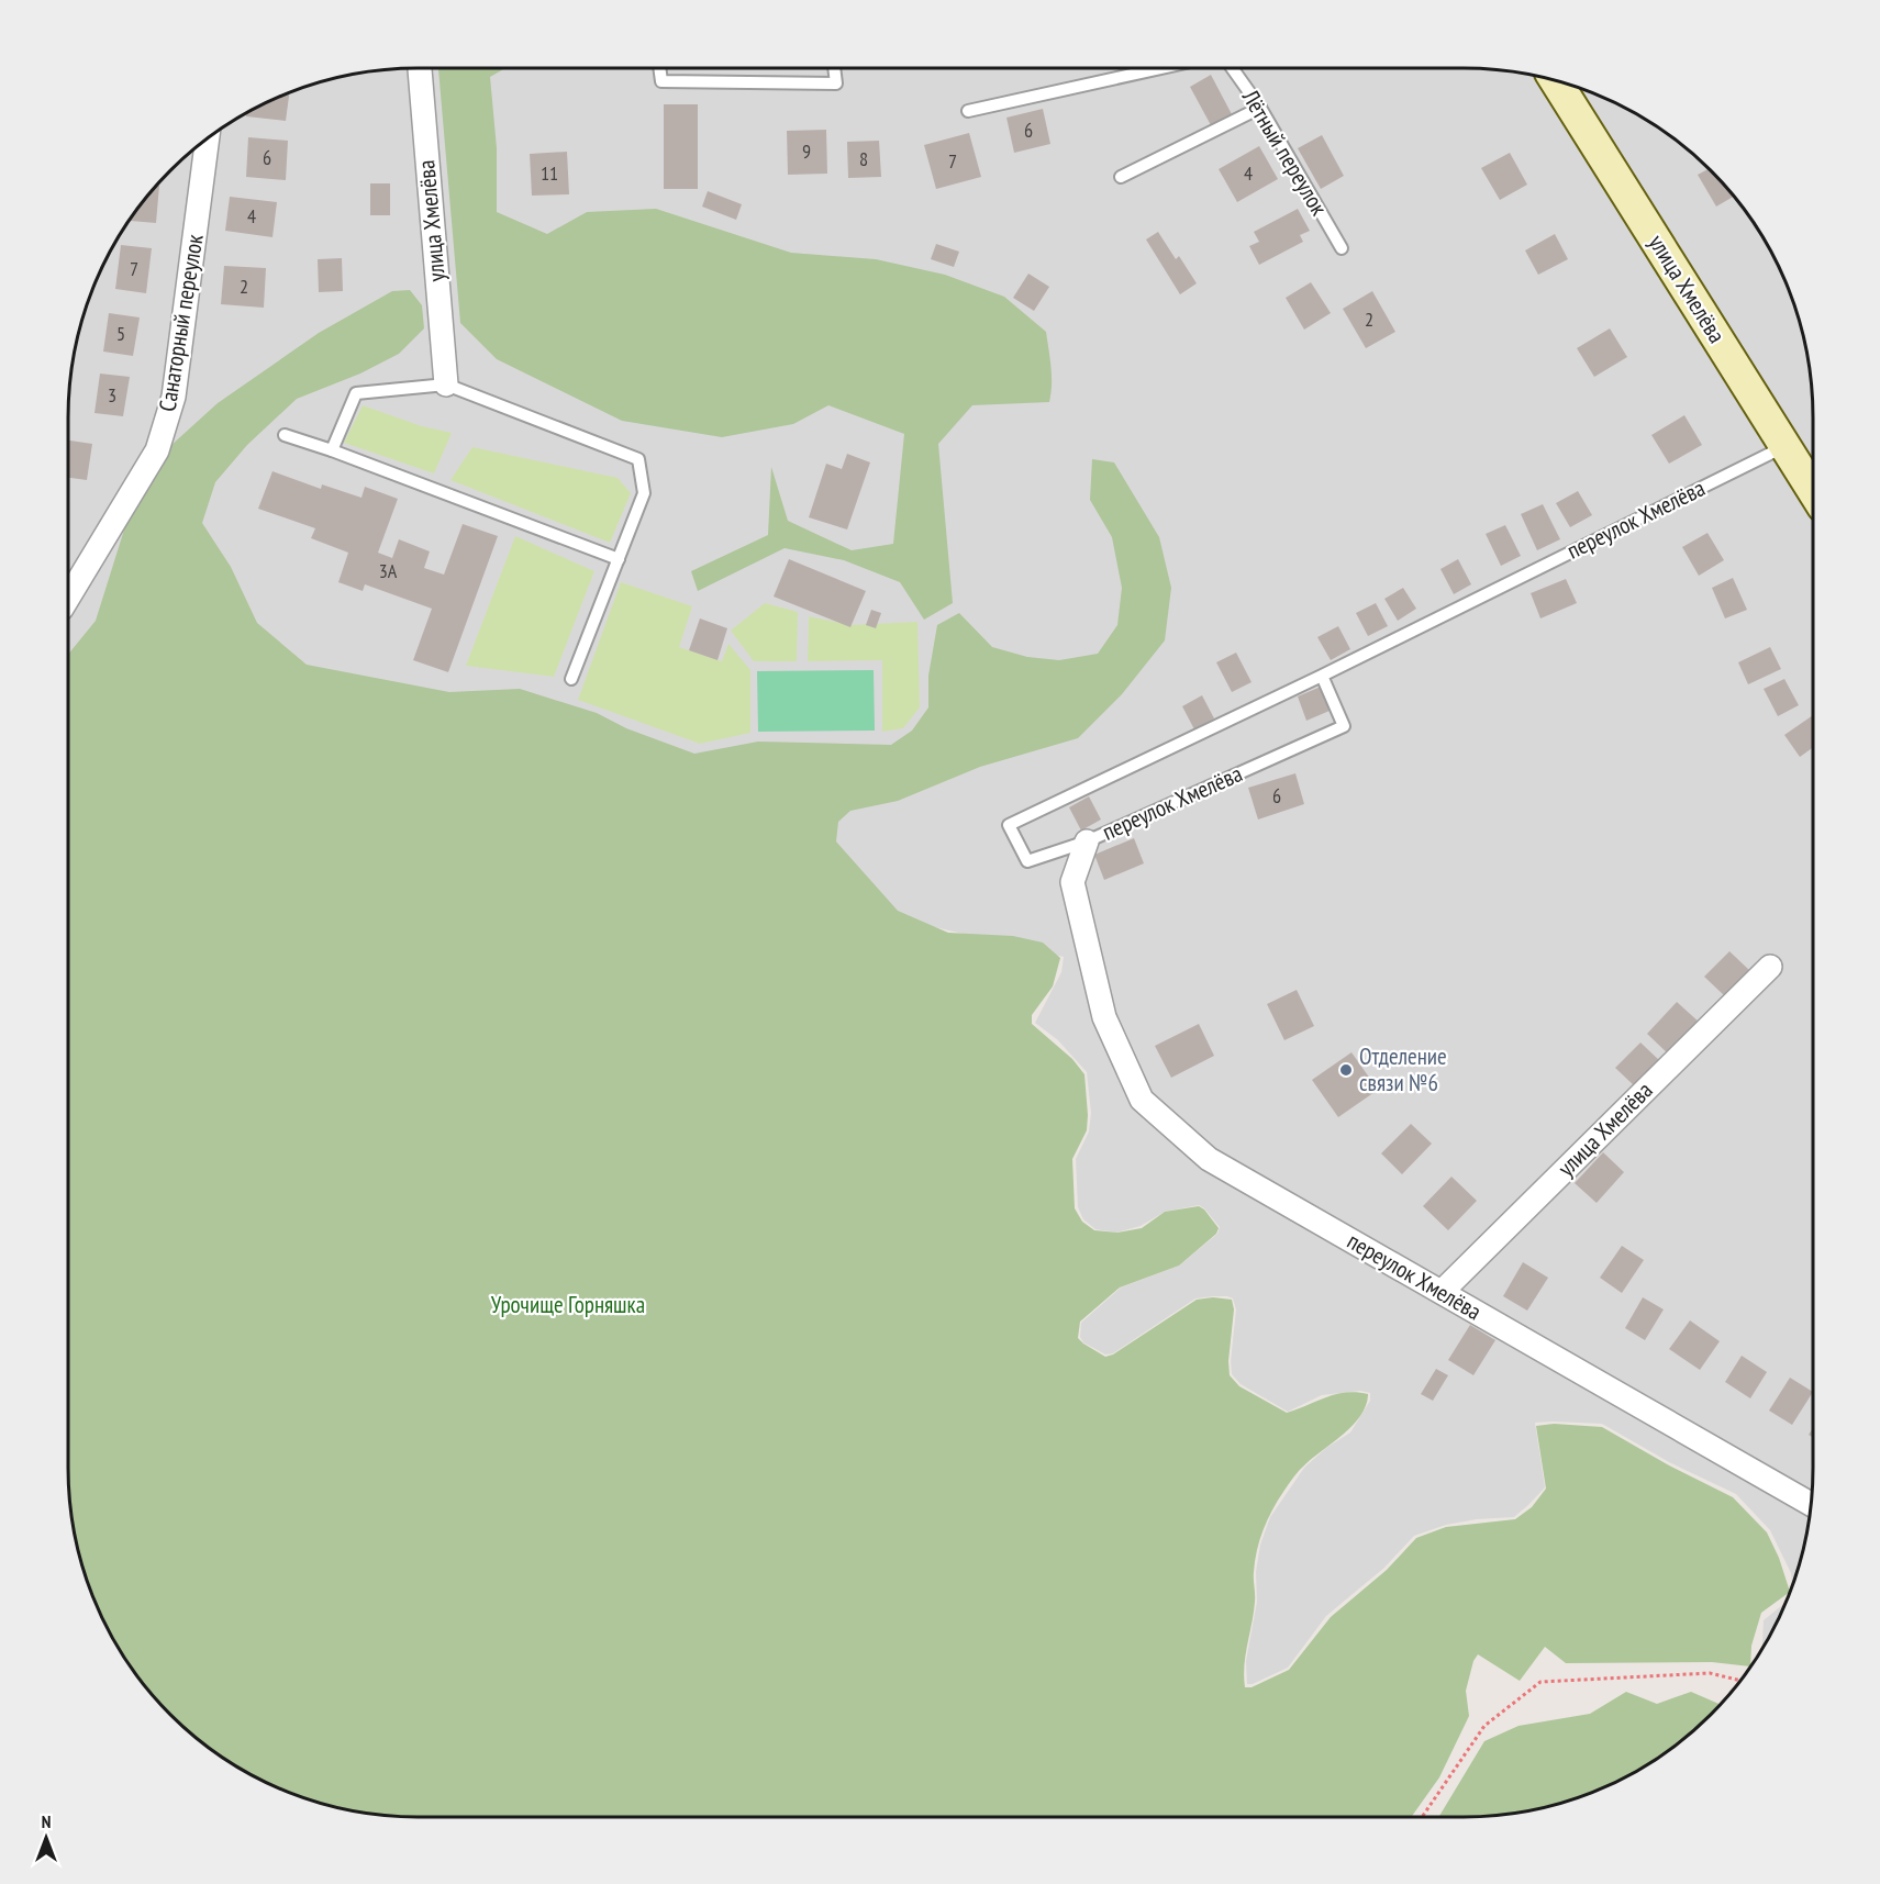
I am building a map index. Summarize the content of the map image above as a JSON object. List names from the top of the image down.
{
  "streets": {
    "main road": ["улица Хмелёва"],
    "street": ["Санаторный переулок", "переулок Хмелёва"],
    "lane": ["Лётный переулок"]
  },
  "crossings": [
    ["улица Хмелёва", "переулок Хмелёва"]
  ],
  "parks": ["Урочище Горняшка"],
  "places": ["Отделение связи №6"],
  "house_numbers": [
    "6",
    "9",
    "6",
    "8",
    "7",
    "11",
    "4",
    "4",
    "7",
    "2",
    "2",
    "5",
    "3",
    "3А",
    "6"
  ],
  "north": "top"
}
